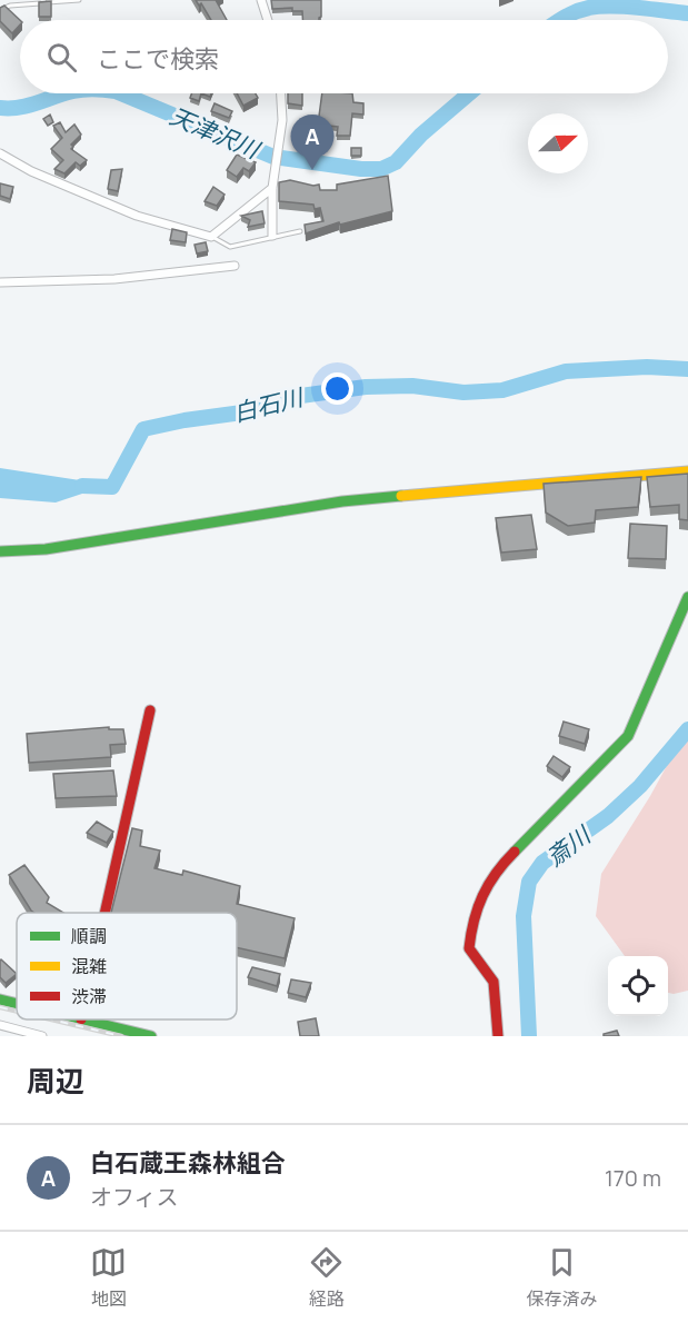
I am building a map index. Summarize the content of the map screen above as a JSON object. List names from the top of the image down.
{
  "water": ["天津沢川", "白石川", "斎川"],
  "legend": ["順調", "混雑", "渋滞"],
  "north": "right",
  "page": {
    "search": "ここで検索",
    "pins": "A",
    "heading": "周辺",
    "list": [
      {
        "mark": "A",
        "name": "白石蔵王森林組合",
        "note": "オフィス",
        "value": "170 m"
      }
    ],
    "nav": ["地図", "経路", "保存済み"]
  }
}
